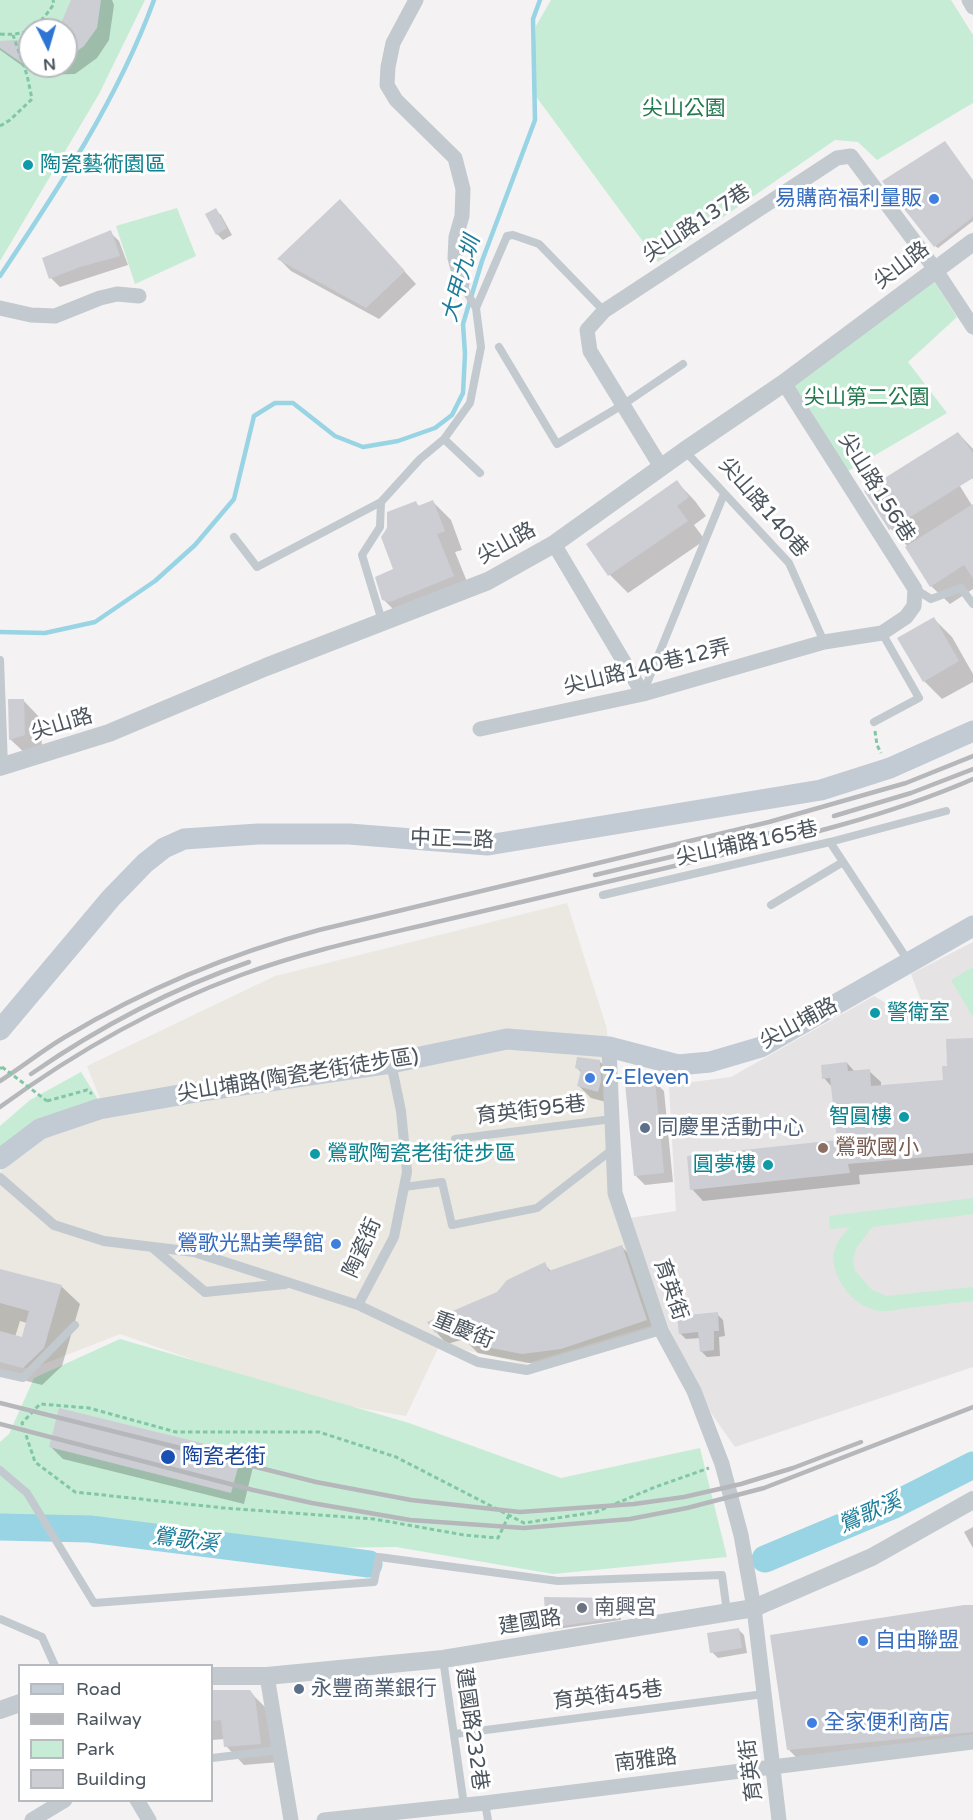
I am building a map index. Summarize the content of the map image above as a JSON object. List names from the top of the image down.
{
  "streets": {
    "main road": ["中正二路", "尖山埔路", "尖山埔路(陶瓷老街徒步區)"],
    "street": [
      "尖山路137巷",
      "尖山路",
      "尖山路156巷",
      "尖山路140巷12弄",
      "陶瓷街",
      "育英街",
      "重慶街",
      "建國路",
      "南雅路"
    ],
    "lane": [
      "尖山路140巷",
      "尖山埔路165巷",
      "育英街95巷",
      "育英街45巷",
      "建國路232巷"
    ]
  },
  "crossings": [
    ["尖山路137巷", "尖山路"],
    ["尖山路", "尖山路156巷"],
    ["尖山路", "尖山路140巷"],
    ["尖山路140巷", "尖山路140巷12弄"],
    ["尖山埔路165巷", "尖山埔路"],
    ["尖山埔路", "尖山埔路(陶瓷老街徒步區)"],
    ["尖山埔路", "育英街"],
    ["尖山埔路(陶瓷老街徒步區)", "陶瓷街"],
    ["尖山埔路(陶瓷老街徒步區)", "育英街"],
    ["育英街95巷", "育英街"],
    ["陶瓷街", "重慶街"],
    ["育英街", "重慶街"],
    ["育英街", "建國路"],
    ["育英街", "育英街45巷"],
    ["育英街", "南雅路"],
    ["建國路", "建國路232巷"],
    ["育英街45巷", "建國路232巷"],
    ["建國路232巷", "南雅路"]
  ],
  "water": ["大甲九圳", "鶯歌溪"],
  "parks": ["尖山公園", "尖山第二公園"],
  "places": [
    "陶瓷藝術園區",
    "易購商福利量販",
    "警衛室",
    "7-Eleven",
    "智圓樓",
    "同慶里活動中心",
    "鶯歌國小",
    "鶯歌陶瓷老街徒步區",
    "圓夢樓",
    "鶯歌光點美學館",
    "陶瓷老街",
    "南興宮",
    "自由聯盟",
    "永豐商業銀行",
    "全家便利商店"
  ],
  "legend": [
    "Road",
    "Railway",
    "Park",
    "Building"
  ],
  "north": "bottom"
}
